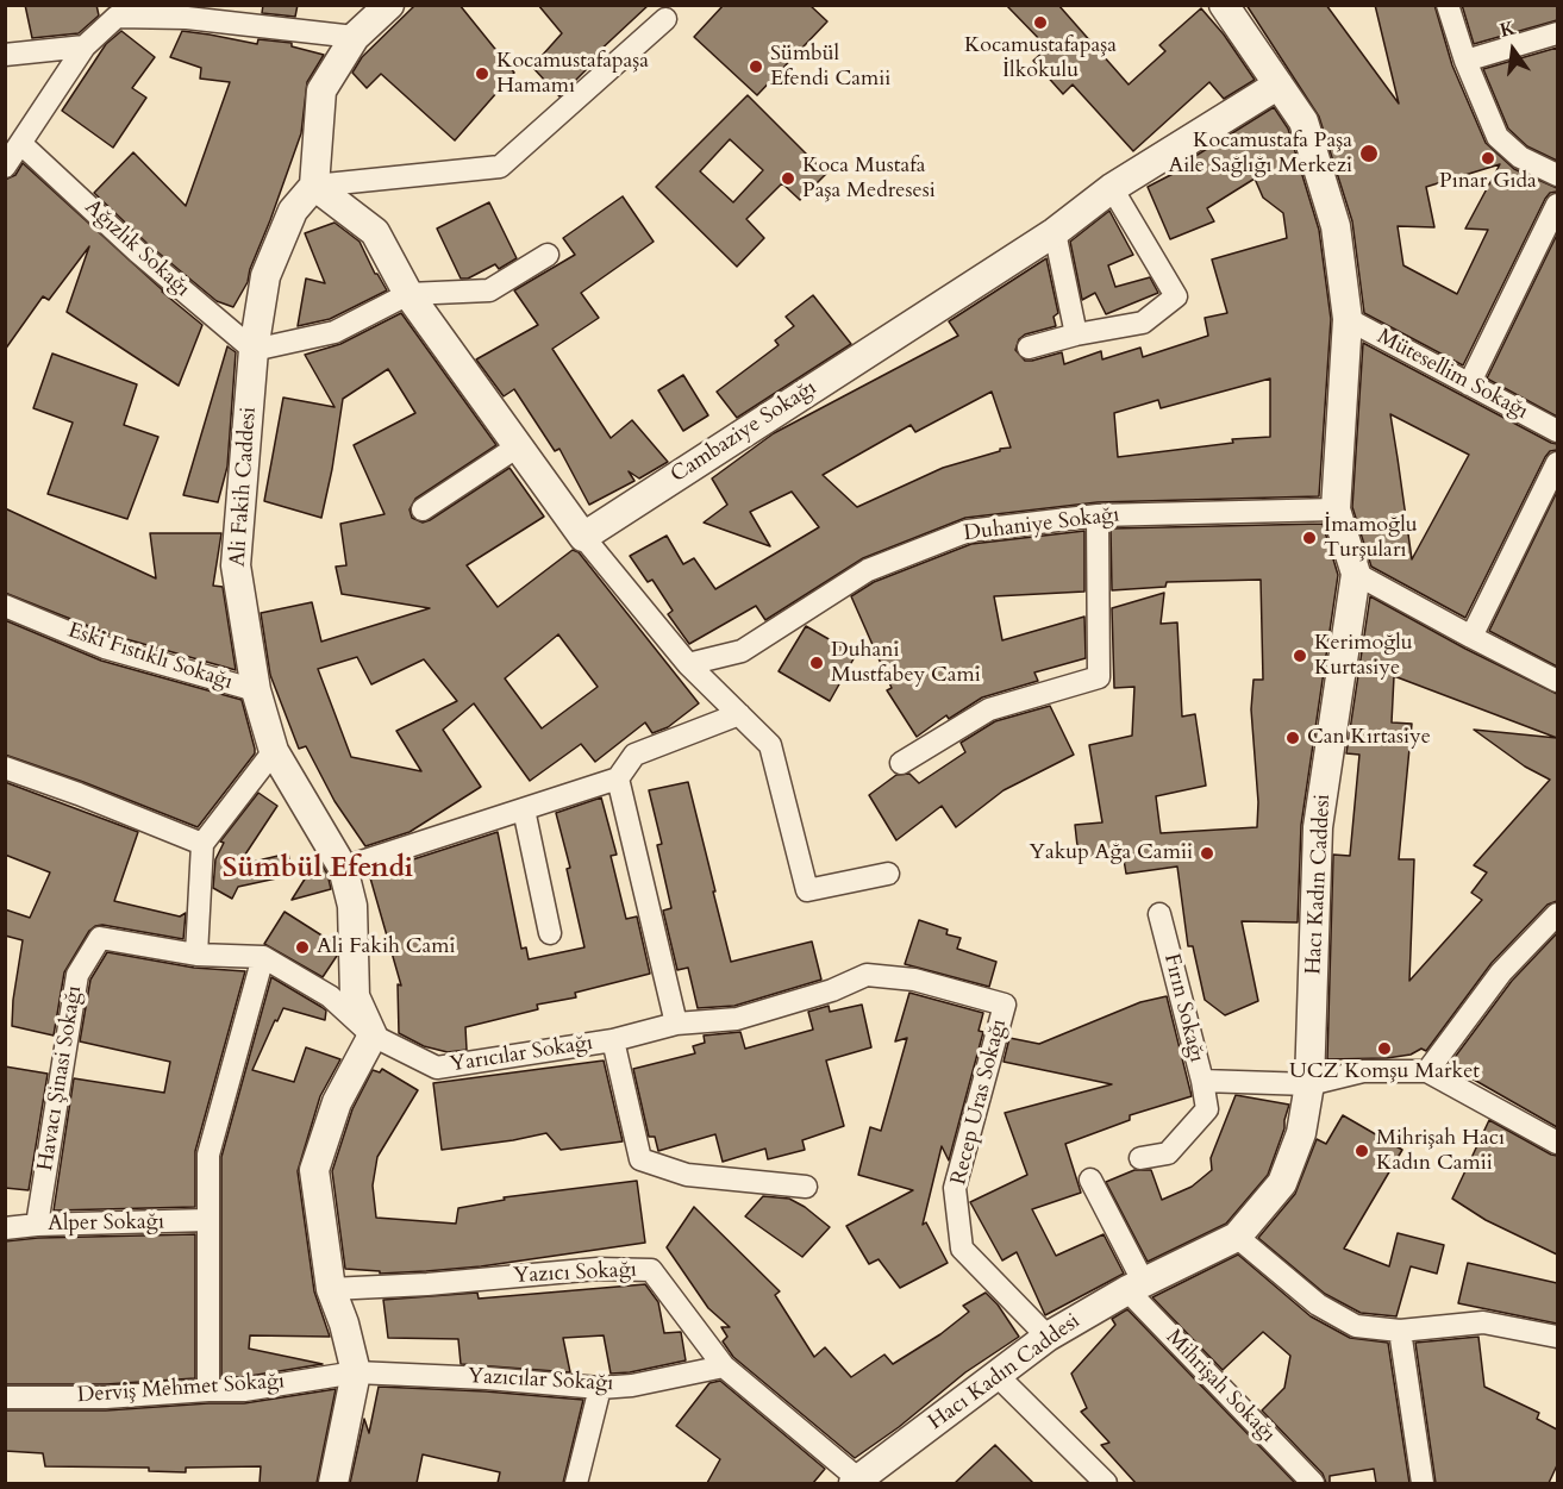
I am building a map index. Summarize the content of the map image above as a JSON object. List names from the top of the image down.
{
  "streets": {
    "street": [
      "Ağızlık Sokağı",
      "Mütesellim Sokağı",
      "Cambaziye Sokağı",
      "Ali Fakih Caddesi",
      "Duhaniye Sokağı",
      "Eski Fıstıklı Sokağı",
      "Hacı Kadın Caddesi",
      "Fırın Sokağı",
      "Yarıcılar Sokağı",
      "Havacı Şinasi Sokağı",
      "Recep Uras Sokağı",
      "Alper Sokağı",
      "Yazıcı Sokağı",
      "Yazıcılar Sokağı",
      "Mihrişah Sokağı",
      "Derviş Mehmet Sokağı"
    ]
  },
  "crossings": [
    ["Ağızlık Sokağı", "Ali Fakih Caddesi"],
    ["Mütesellim Sokağı", "Hacı Kadın Caddesi"],
    ["Cambaziye Sokağı", "Hacı Kadın Caddesi"],
    ["Ali Fakih Caddesi", "Eski Fıstıklı Sokağı"],
    ["Ali Fakih Caddesi", "Yarıcılar Sokağı"],
    ["Ali Fakih Caddesi", "Havacı Şinasi Sokağı"],
    ["Duhaniye Sokağı", "Hacı Kadın Caddesi"],
    ["Hacı Kadın Caddesi", "Fırın Sokağı"],
    ["Hacı Kadın Caddesi", "Recep Uras Sokağı"],
    ["Hacı Kadın Caddesi", "Yazıcı Sokağı"],
    ["Hacı Kadın Caddesi", "Mihrişah Sokağı"],
    ["Yarıcılar Sokağı", "Havacı Şinasi Sokağı"],
    ["Yarıcılar Sokağı", "Recep Uras Sokağı"],
    ["Havacı Şinasi Sokağı", "Alper Sokağı"],
    ["Yazıcı Sokağı", "Yazıcılar Sokağı"],
    ["Yazıcılar Sokağı", "Derviş Mehmet Sokağı"]
  ],
  "districts": ["Sümbül Efendi"],
  "places": [
    "Kocamustafapaşa İlkokulu",
    "Sümbül Efendi Camii",
    "Kocamustafapaşa Hamamı",
    "Kocamustafa Paşa Aile Sağlığı Merkezi",
    "Pınar Gıda",
    "Koca Mustafa Paşa Medresesi",
    "İmamoğlu Turşuları",
    "Kerimoğlu Kurtasiye",
    "Duhani Mustfabey Cami",
    "Can Kırtasiye",
    "Yakup Ağa Camii",
    "Ali Fakih Cami",
    "UCZ Komşu Market",
    "Mihrişah Hacı Kadın Camii"
  ],
  "north": "top"
}
